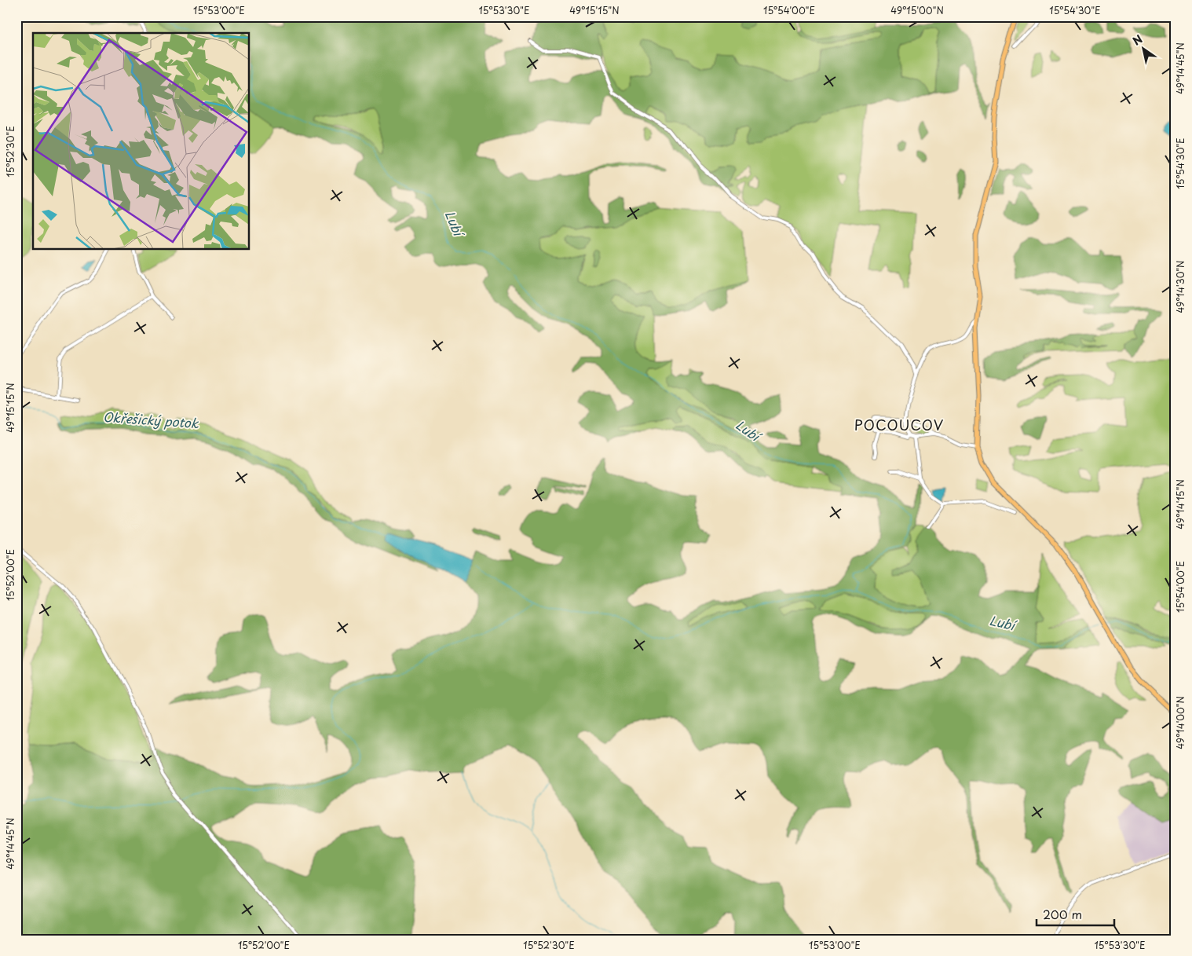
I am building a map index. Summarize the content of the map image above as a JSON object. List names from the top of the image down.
{
  "districts": ["POCOUCOV"],
  "water": ["Lubí", "Okřešický potok"],
  "scale_bar": "200 m",
  "north": "top left",
  "coordinates": [
    "15°53'00\"E",
    "15°53'30\"E",
    "49°15'15\"N",
    "15°54'00\"E",
    "49°15'00\"N",
    "15°54'30\"E",
    "49°14'45\"N",
    "15°52'30\"E",
    "49°14'30\"N",
    "49°14'15\"N",
    "15°52'00\"E",
    "49°14'00\"N"
  ]
}
